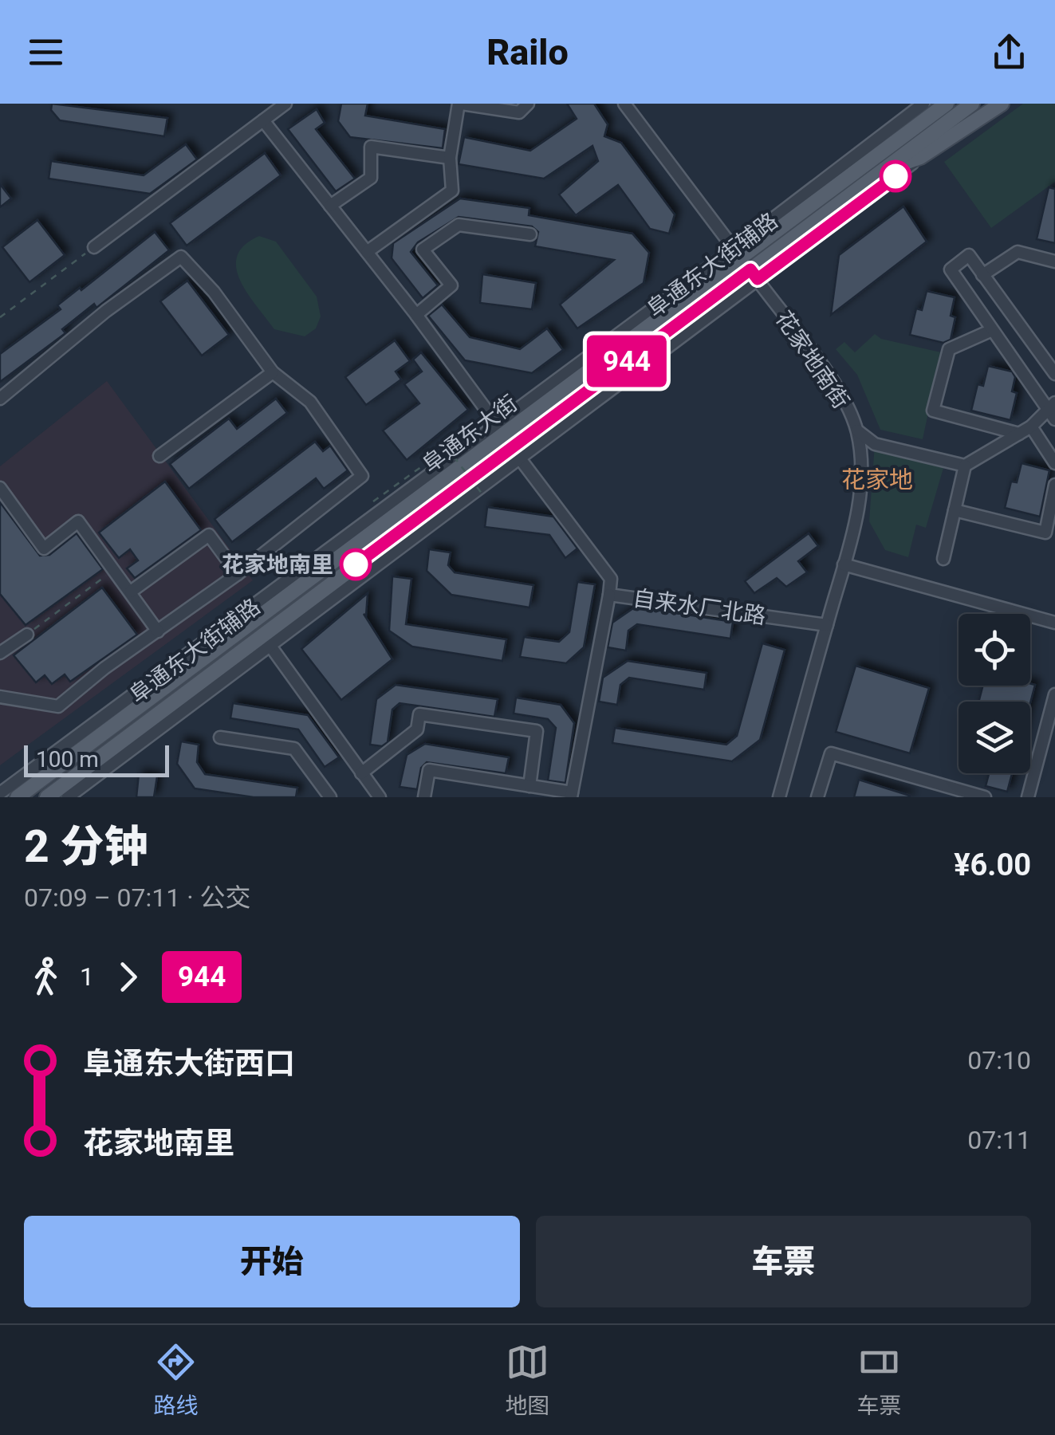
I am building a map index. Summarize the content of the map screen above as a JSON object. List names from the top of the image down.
{
  "streets": {
    "main road": ["阜通东大街"],
    "street": ["阜通东大街辅路", "花家地南街", "自来水厂北路"]
  },
  "crossings": [
    ["阜通东大街辅路", "花家地南街"],
    ["阜通东大街辅路", "阜通东大街"],
    ["阜通东大街辅路", "自来水厂北路"],
    ["花家地南街", "阜通东大街"],
    ["花家地南街", "自来水厂北路"],
    ["阜通东大街", "自来水厂北路"]
  ],
  "districts": ["花家地"],
  "places": ["花家地南里"],
  "lines": ["bus line 944"],
  "scale_bar": "100 m",
  "page": {
    "header": "Railo",
    "on_map": "944",
    "scale": "100 m",
    "heading": ["2 分钟", "07:09 – 07:11 · 公交", "¥6.00"],
    "legs": ["1", "944"],
    "list": [
      {
        "name": "阜通东大街西口",
        "value": "07:10"
      },
      {
        "name": "花家地南里",
        "value": "07:11"
      }
    ],
    "buttons": ["开始", "车票"],
    "tabs": ["路线", "地图", "车票"]
  }
}
